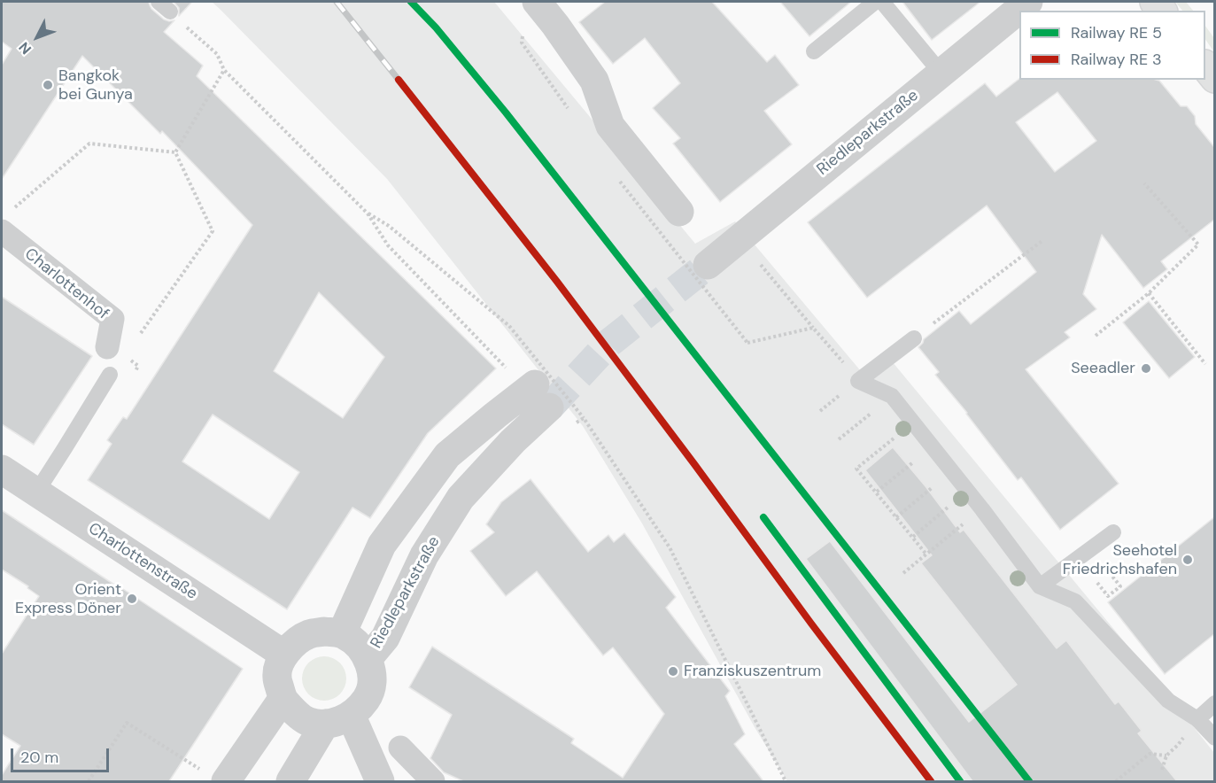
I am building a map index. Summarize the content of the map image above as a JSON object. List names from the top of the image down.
{
  "streets": {
    "street": ["Riedleparkstraße", "Charlottenhof", "Charlottenstraße"]
  },
  "crossings": [
    ["Riedleparkstraße", "Charlottenstraße"]
  ],
  "places": [
    "Bangkok bei Gunya",
    "Seeadler",
    "Seehotel Friedrichshafen",
    "Orient Express Döner",
    "Franziskuszentrum"
  ],
  "legend": ["Railway RE 5", "Railway RE 3"],
  "scale_bar": "20 m",
  "north": "bottom left"
}
